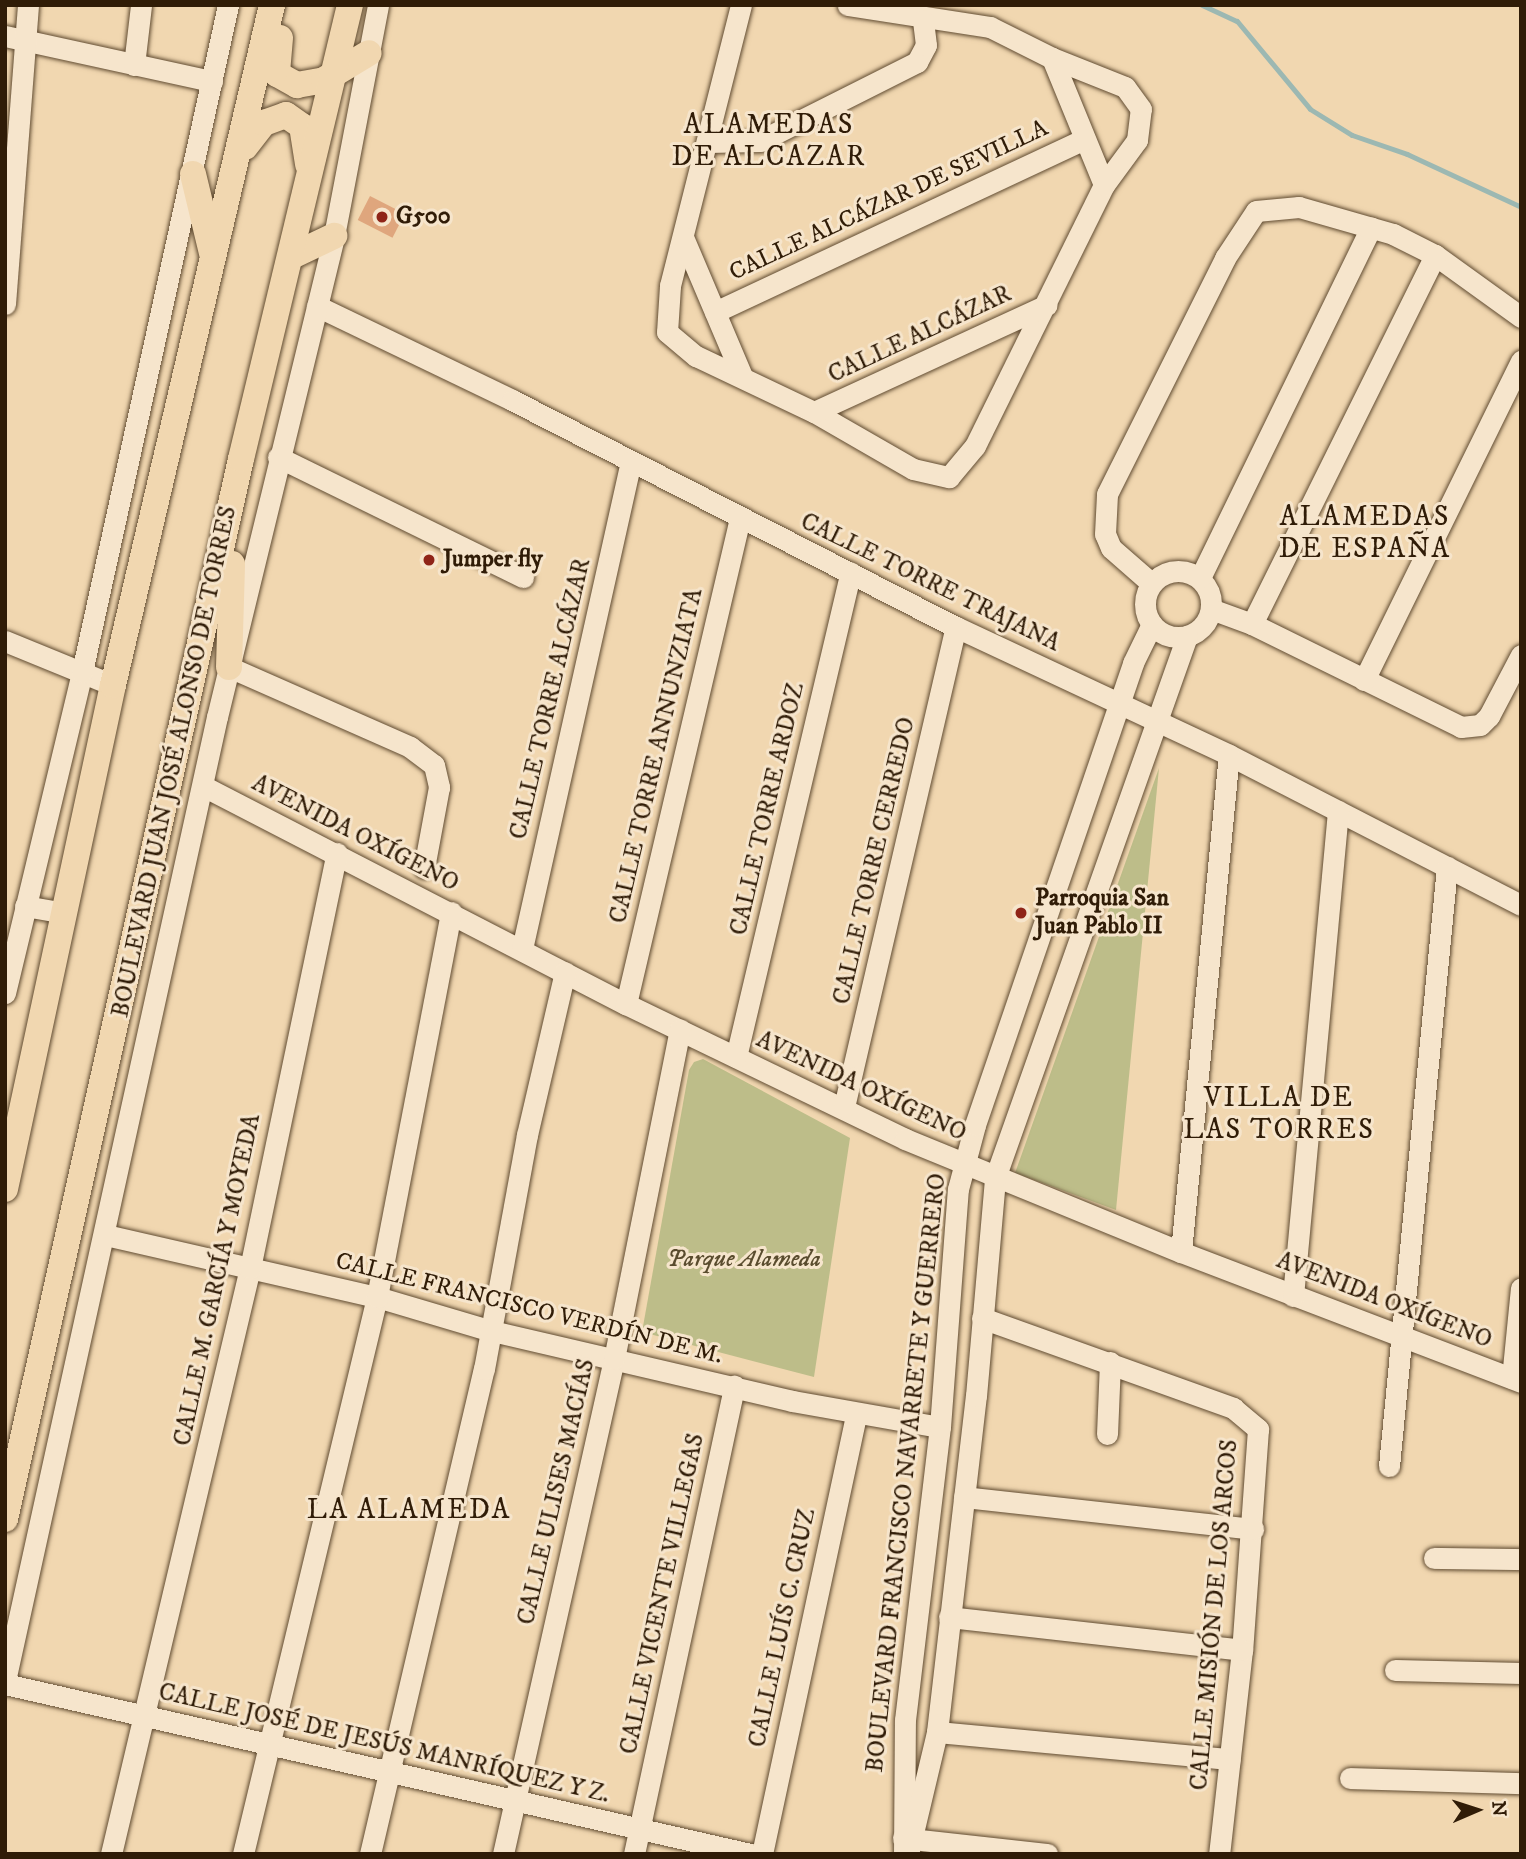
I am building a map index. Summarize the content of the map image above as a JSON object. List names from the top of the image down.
{
  "streets": {
    "main road": ["BOULEVARD JUAN JOSÉ ALONSO DE TORRES"],
    "street": [
      "CALLE ALCÁZAR DE SEVILLA",
      "CALLE ALCÁZAR",
      "CALLE TORRE TRAJANA",
      "CALLE TORRE ALCÁZAR",
      "CALLE TORRE ANNUNZIATA",
      "CALLE TORRE ARDOZ",
      "AVENIDA OXÍGENO",
      "CALLE TORRE CERREDO",
      "CALLE M. GARCÍA Y MOYEDA",
      "CALLE FRANCISCO VERDÍN DE M.",
      "BOULEVARD FRANCISCO NAVARRETE Y GUERRERO",
      "CALLE ULISES MACÍAS",
      "CALLE VICENTE VILLEGAS",
      "CALLE MISIÓN DE LOS ARCOS",
      "CALLE LUÍS C. CRUZ",
      "CALLE JOSÉ DE JESÚS MANRÍQUEZ Y Z."
    ]
  },
  "crossings": [
    ["CALLE TORRE TRAJANA", "CALLE TORRE ALCÁZAR"],
    ["CALLE TORRE TRAJANA", "CALLE TORRE ANNUNZIATA"],
    ["CALLE TORRE TRAJANA", "CALLE TORRE ARDOZ"],
    ["CALLE TORRE TRAJANA", "CALLE TORRE CERREDO"],
    ["CALLE TORRE TRAJANA", "BOULEVARD FRANCISCO NAVARRETE Y GUERRERO"],
    ["CALLE TORRE ALCÁZAR", "AVENIDA OXÍGENO"],
    ["CALLE TORRE ANNUNZIATA", "AVENIDA OXÍGENO"],
    ["CALLE TORRE ARDOZ", "AVENIDA OXÍGENO"],
    ["AVENIDA OXÍGENO", "CALLE TORRE CERREDO"],
    ["AVENIDA OXÍGENO", "CALLE M. GARCÍA Y MOYEDA"],
    ["AVENIDA OXÍGENO", "BOULEVARD FRANCISCO NAVARRETE Y GUERRERO"],
    ["AVENIDA OXÍGENO", "CALLE ULISES MACÍAS"],
    ["CALLE M. GARCÍA Y MOYEDA", "CALLE FRANCISCO VERDÍN DE M."],
    ["CALLE M. GARCÍA Y MOYEDA", "CALLE JOSÉ DE JESÚS MANRÍQUEZ Y Z."],
    ["CALLE FRANCISCO VERDÍN DE M.", "BOULEVARD FRANCISCO NAVARRETE Y GUERRERO"],
    ["CALLE FRANCISCO VERDÍN DE M.", "CALLE ULISES MACÍAS"],
    ["CALLE FRANCISCO VERDÍN DE M.", "CALLE VICENTE VILLEGAS"],
    ["CALLE FRANCISCO VERDÍN DE M.", "CALLE LUÍS C. CRUZ"],
    ["CALLE ULISES MACÍAS", "CALLE JOSÉ DE JESÚS MANRÍQUEZ Y Z."],
    ["CALLE VICENTE VILLEGAS", "CALLE JOSÉ DE JESÚS MANRÍQUEZ Y Z."]
  ],
  "districts": [
    "ALAMEDAS DE ALCAZAR",
    "ALAMEDAS DE ESPAÑA",
    "VILLA DE LAS TORRES",
    "LA ALAMEDA"
  ],
  "parks": ["Parque Alameda"],
  "places": ["G500", "Jumper fly", "Parroquia San Juan Pablo II"],
  "north": "right"
}
